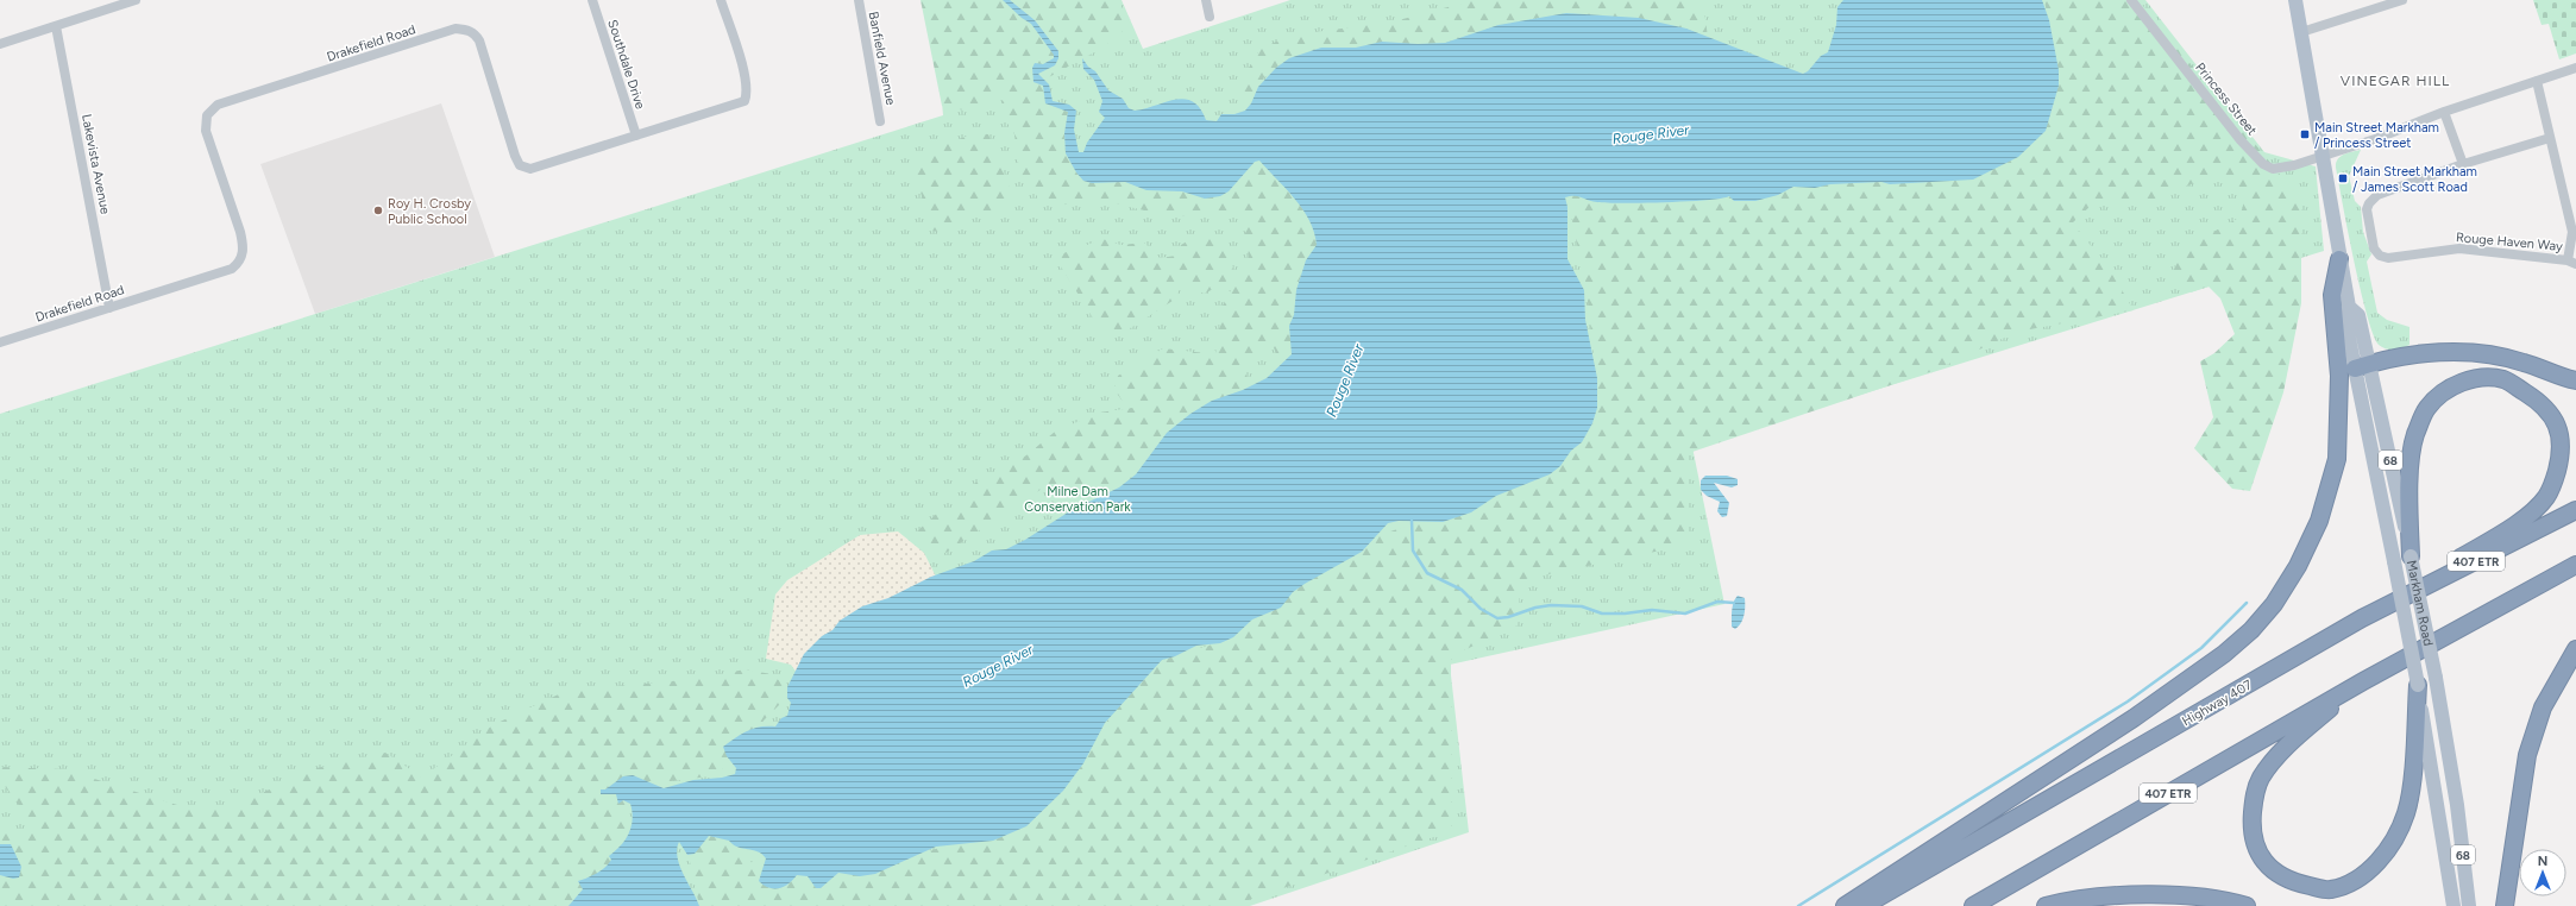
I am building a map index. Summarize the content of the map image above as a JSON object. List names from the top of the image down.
{
  "streets": {
    "highway": ["407 ETR", "Highway 407"],
    "main road": ["68", "Markham Road"],
    "street": [
      "Drakefield Road",
      "Banfield Avenue",
      "Southdale Drive",
      "Princess Street",
      "Lakevista Avenue",
      "Rouge Haven Way"
    ]
  },
  "crossings": [
    ["Drakefield Road", "Southdale Drive"],
    ["Drakefield Road", "Lakevista Avenue"],
    ["Princess Street", "Rouge Haven Way"],
    ["Princess Street", "68"],
    ["68", "Markham Road"]
  ],
  "districts": ["VINEGAR HILL"],
  "water": ["Rouge River"],
  "parks": ["Milne Dam Conservation Park"],
  "places": {
    "transit": ["Main Street Markham / Princess Street", "Main Street Markham / James Scott Road"],
    "other": ["Roy H. Crosby Public School"]
  },
  "north": "top"
}
